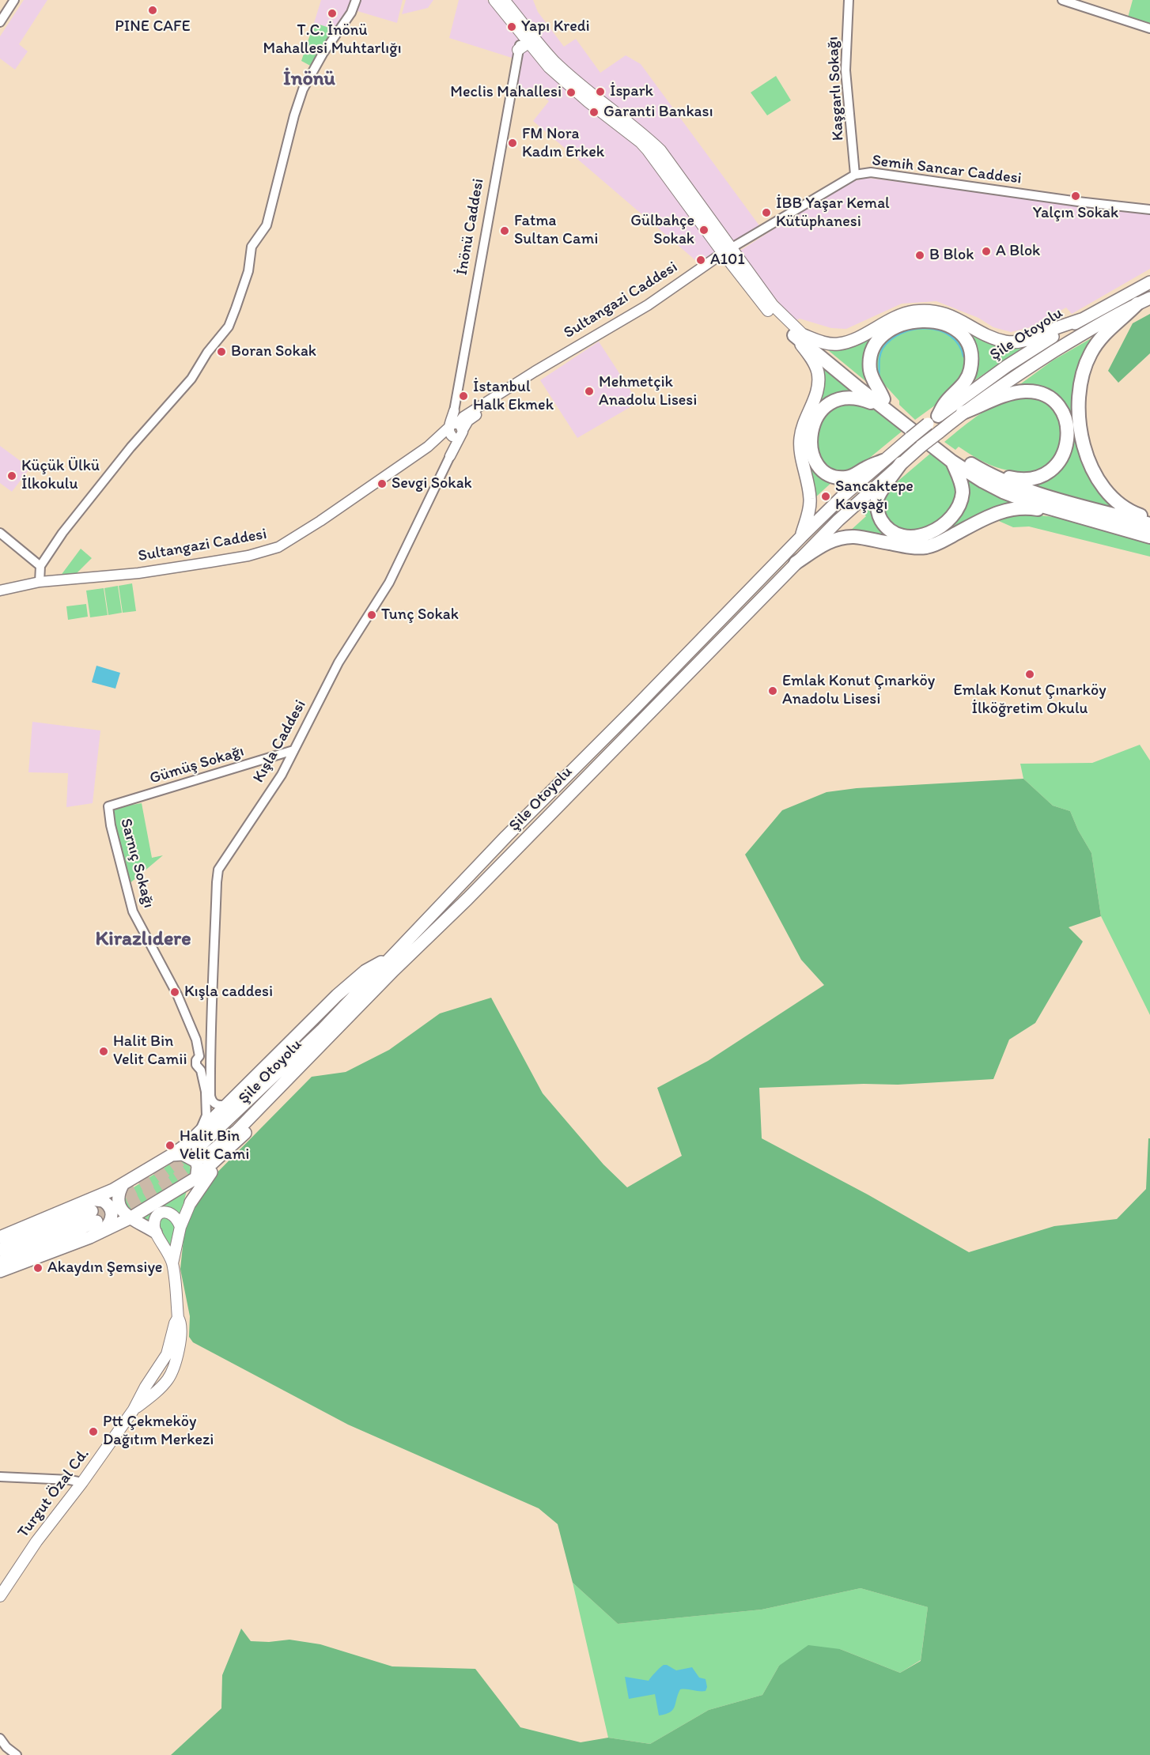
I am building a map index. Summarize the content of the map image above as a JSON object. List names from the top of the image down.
{
  "streets": {
    "highway": ["Şile Otoyolu"],
    "main road": ["Sultangazi Caddesi", "Kışla Caddesi", "Turgut Özal Cd."],
    "street": [
      "Kaşgarlı Sokağı",
      "Semih Sancar Caddesi",
      "İnönü Caddesi",
      "Gümüş Sokağı",
      "Sarnıç Sokağı"
    ]
  },
  "crossings": [
    ["Kaşgarlı Sokağı", "Semih Sancar Caddesi"],
    ["Semih Sancar Caddesi", "Sultangazi Caddesi"],
    ["Sultangazi Caddesi", "Kışla Caddesi"],
    ["Kışla Caddesi", "Gümüş Sokağı"],
    ["Kışla Caddesi", "Sarnıç Sokağı"],
    ["Gümüş Sokağı", "Sarnıç Sokağı"]
  ],
  "districts": ["İnönü", "Kirazlıdere"],
  "places": [
    "PINE CAFE",
    "T.C. İnönü Mahallesi Muhtarlığı",
    "Yapı Kredi",
    "İspark",
    "Meclis Mahallesi",
    "Garanti Bankası",
    "FM Nora Kadın Erkek",
    "Yalçın Sokak",
    "İBB Yaşar Kemal Kütüphanesi",
    "Gülbahçe Sokak",
    "Fatma Sultan Cami",
    "A Blok",
    "B Blok",
    "A101",
    "Boran Sokak",
    "Mehmetçik Anadolu Lisesi",
    "İstanbul Halk Ekmek",
    "Küçük Ülkü İlkokulu",
    "Sevgi Sokak",
    "Sancaktepe Kavşağı",
    "Tunç Sokak",
    "Emlak Konut Çınarköy İlköğretim Okulu",
    "Emlak Konut Çınarköy Anadolu Lisesi",
    "Kışla caddesi",
    "Halit Bin Velit Camii",
    "Halit Bin Velit Cami",
    "Akaydın Şemsiye",
    "Ptt Çekmeköy Dağıtım Merkezi"
  ]
}
